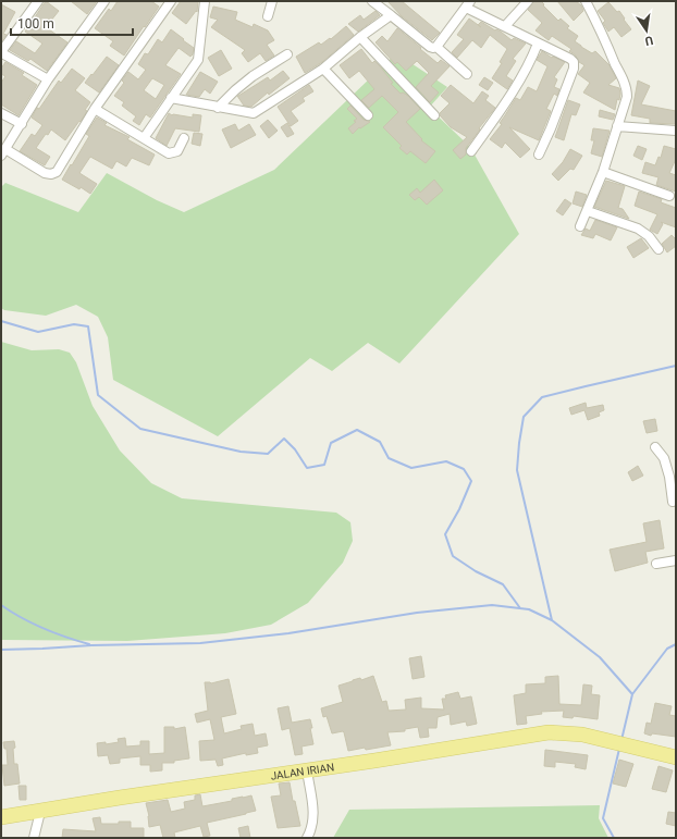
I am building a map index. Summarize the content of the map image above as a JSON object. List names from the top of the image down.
{
  "streets": {
    "main road": ["JALAN IRIAN"]
  },
  "scale_bar": "100 m",
  "north": "bottom"
}
